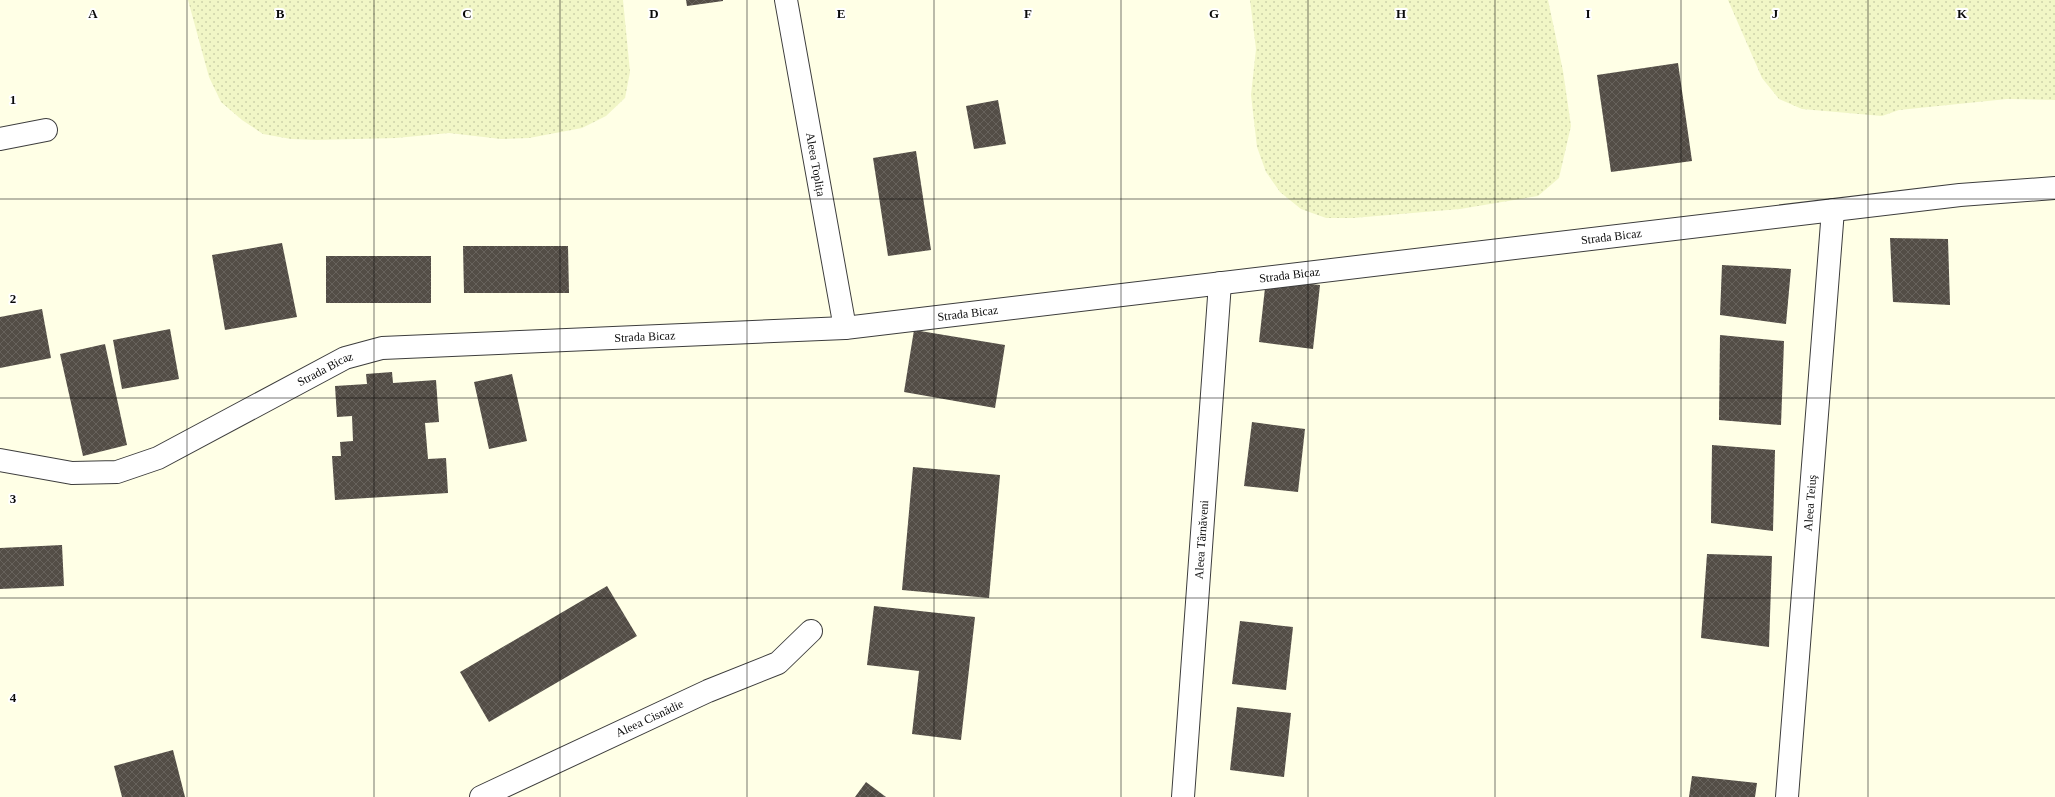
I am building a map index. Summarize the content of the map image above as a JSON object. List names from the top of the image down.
{
  "streets": {
    "street": [
      "Aleea Toplița",
      "Strada Bicaz",
      "Aleea Teiuş",
      "Aleea Târnăveni",
      "Aleea Cisnădie"
    ]
  },
  "crossings": [
    ["Aleea Toplița", "Strada Bicaz"],
    ["Strada Bicaz", "Aleea Teiuş"],
    ["Strada Bicaz", "Aleea Târnăveni"]
  ],
  "grid": {
    "columns": [
      "A",
      "B",
      "C",
      "D",
      "E",
      "F",
      "G",
      "H",
      "I",
      "J",
      "K"
    ],
    "rows": [
      "1",
      "2",
      "3",
      "4"
    ]
  }
}
